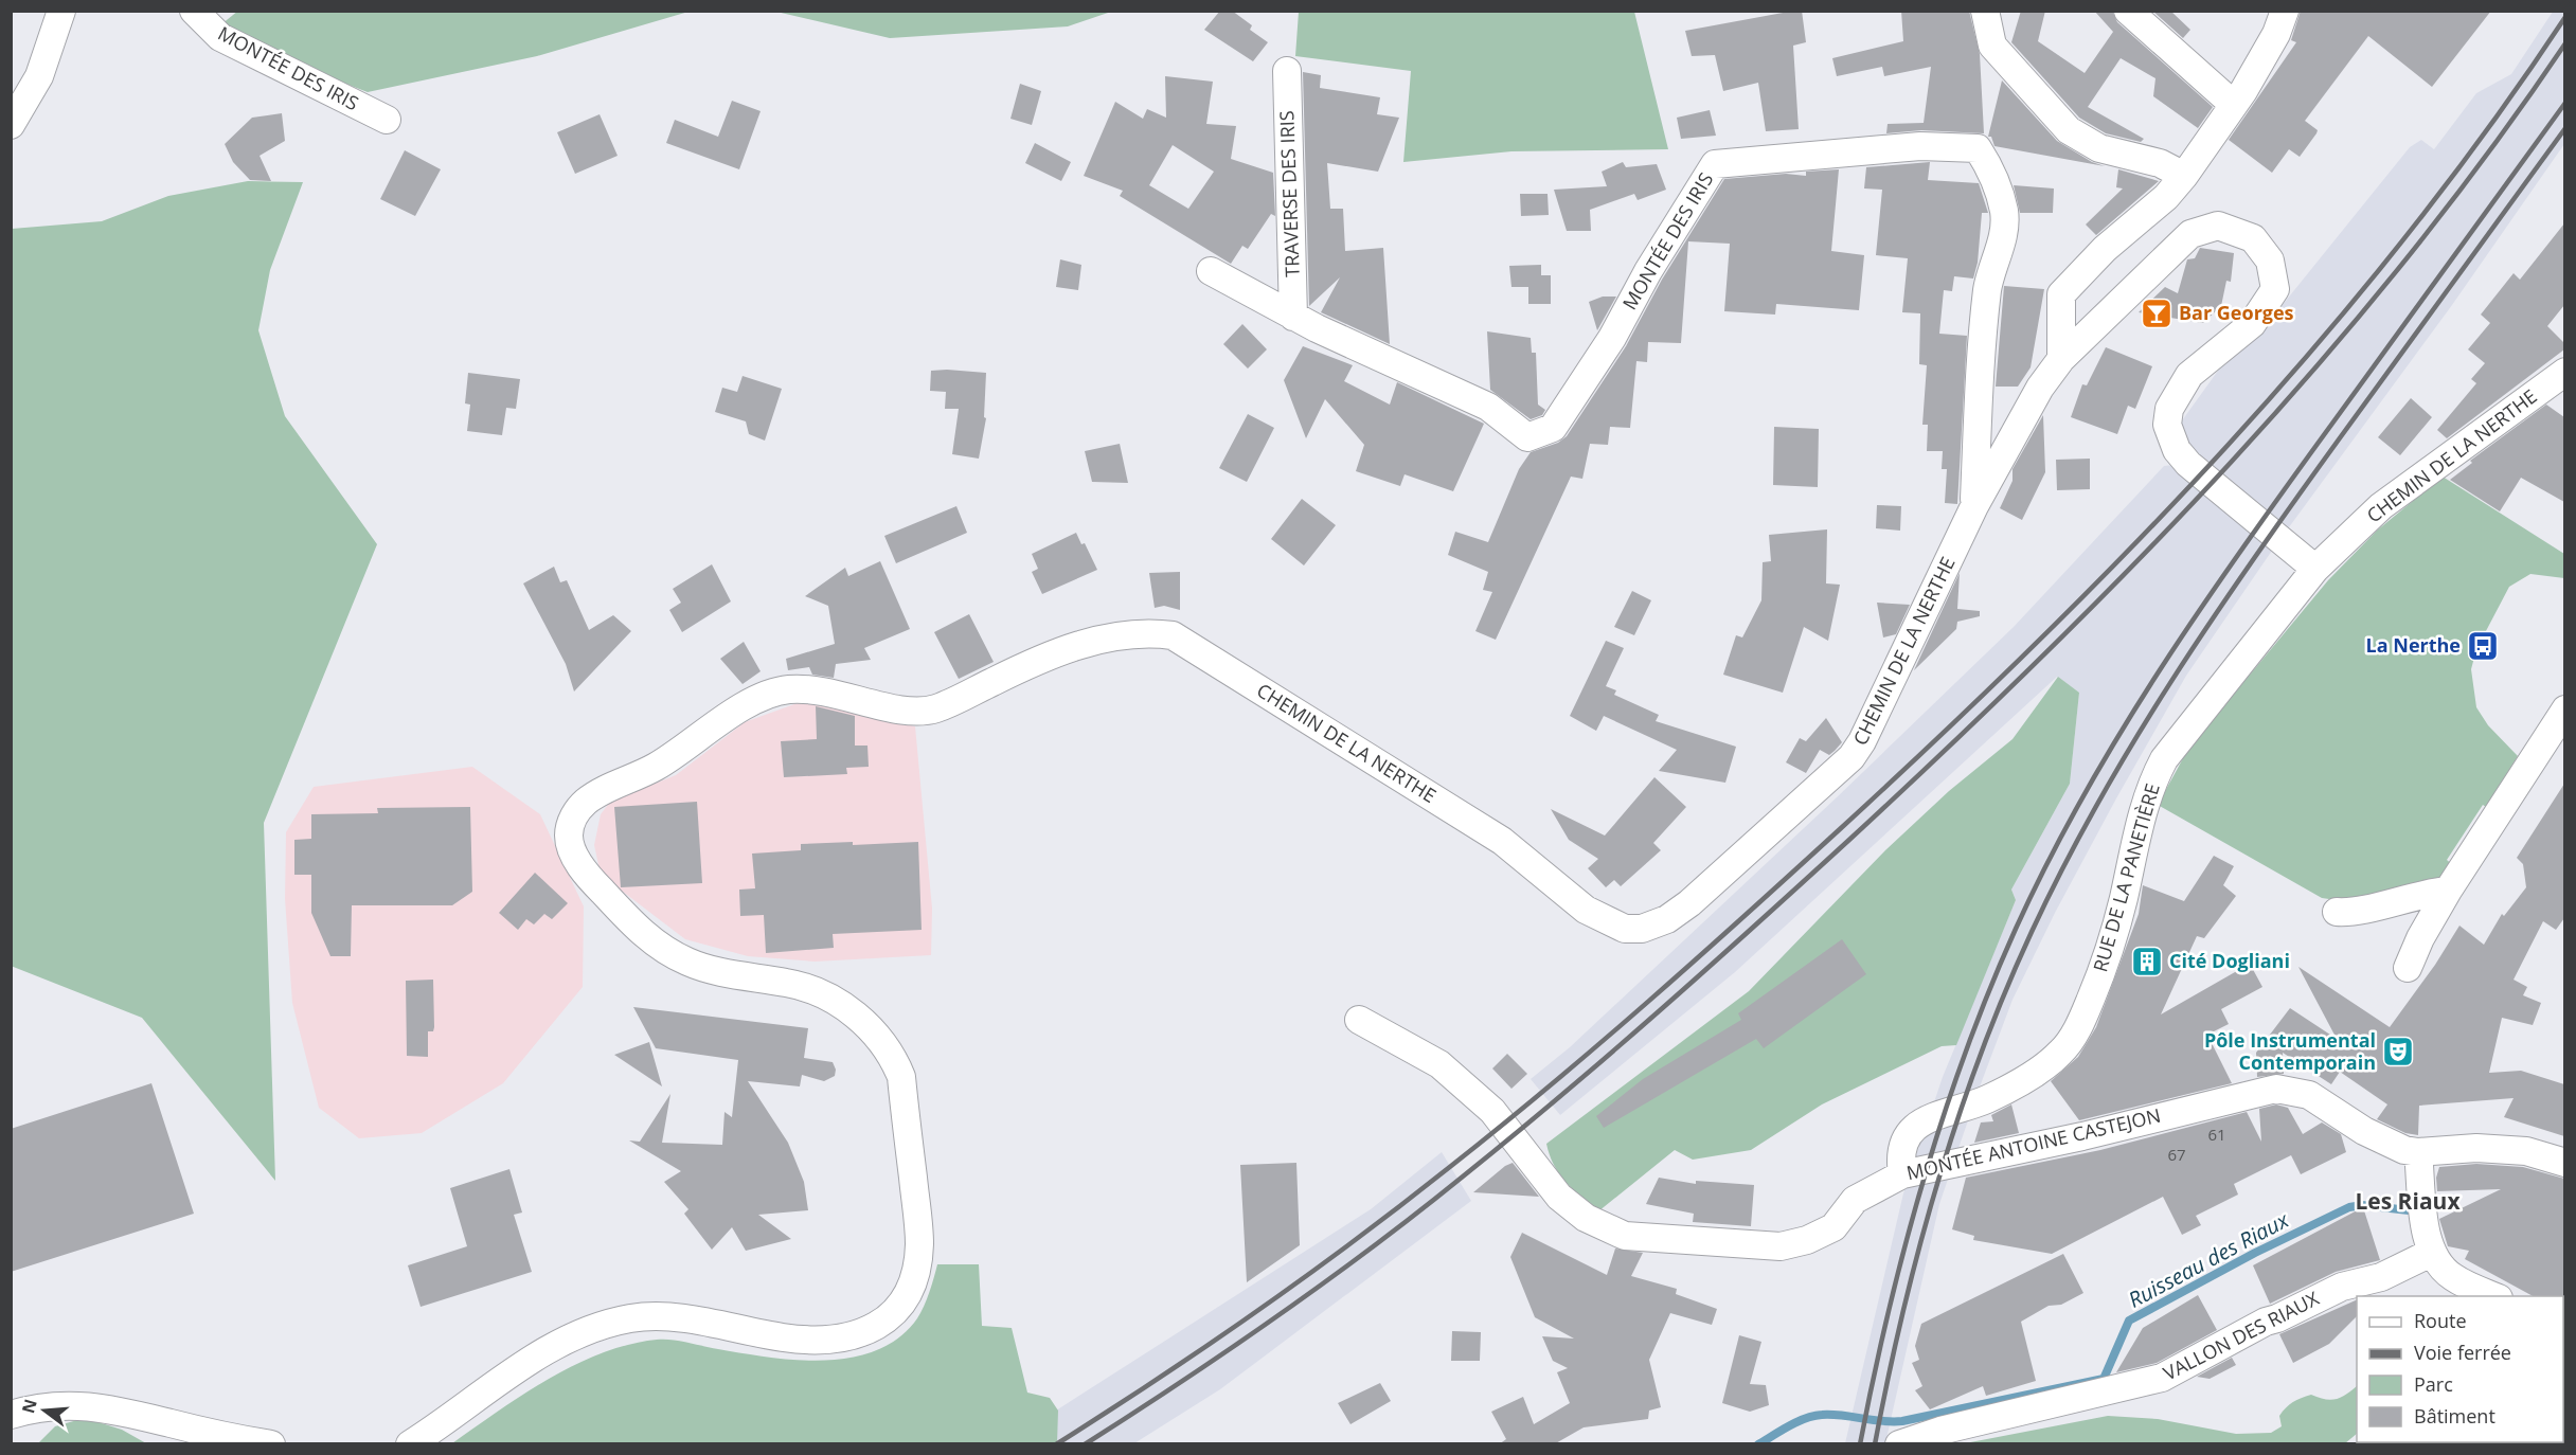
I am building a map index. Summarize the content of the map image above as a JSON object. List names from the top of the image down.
{
  "streets": {
    "street": [
      "MONTÉE DES IRIS",
      "TRAVERSE DES IRIS",
      "CHEMIN DE LA NERTHE",
      "RUE DE LA PANETIÈRE",
      "MONTÉE ANTOINE CASTEJON",
      "VALLON DES RIAUX"
    ]
  },
  "crossings": [
    ["MONTÉE DES IRIS", "TRAVERSE DES IRIS"],
    ["MONTÉE DES IRIS", "CHEMIN DE LA NERTHE"],
    ["CHEMIN DE LA NERTHE", "RUE DE LA PANETIÈRE"],
    ["RUE DE LA PANETIÈRE", "MONTÉE ANTOINE CASTEJON"]
  ],
  "districts": ["Les Riaux"],
  "water": ["Ruisseau des Riaux"],
  "places": {
    "bar": ["Bar Georges"],
    "bus stop": ["La Nerthe"],
    "building": ["Cité Dogliani"],
    "theatre": ["Pôle Instrumental Contemporain"]
  },
  "house_numbers": ["61", "67"],
  "legend": [
    "Route",
    "Voie ferrée",
    "Parc",
    "Bâtiment"
  ],
  "north": "left"
}
